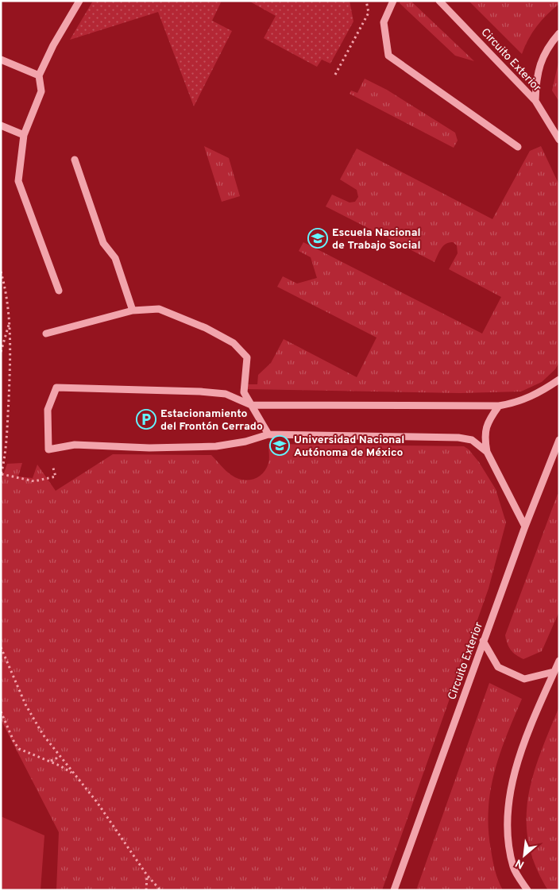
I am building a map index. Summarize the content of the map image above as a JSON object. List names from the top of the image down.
{
  "streets": {
    "street": ["Circuito Exterior"]
  },
  "places": {
    "school or university": ["Escuela Nacional de Trabajo Social", "Universidad Nacional Autónoma de México"],
    "parking": ["Estacionamiento del Frontón Cerrado"]
  },
  "north": "bottom left"
}
